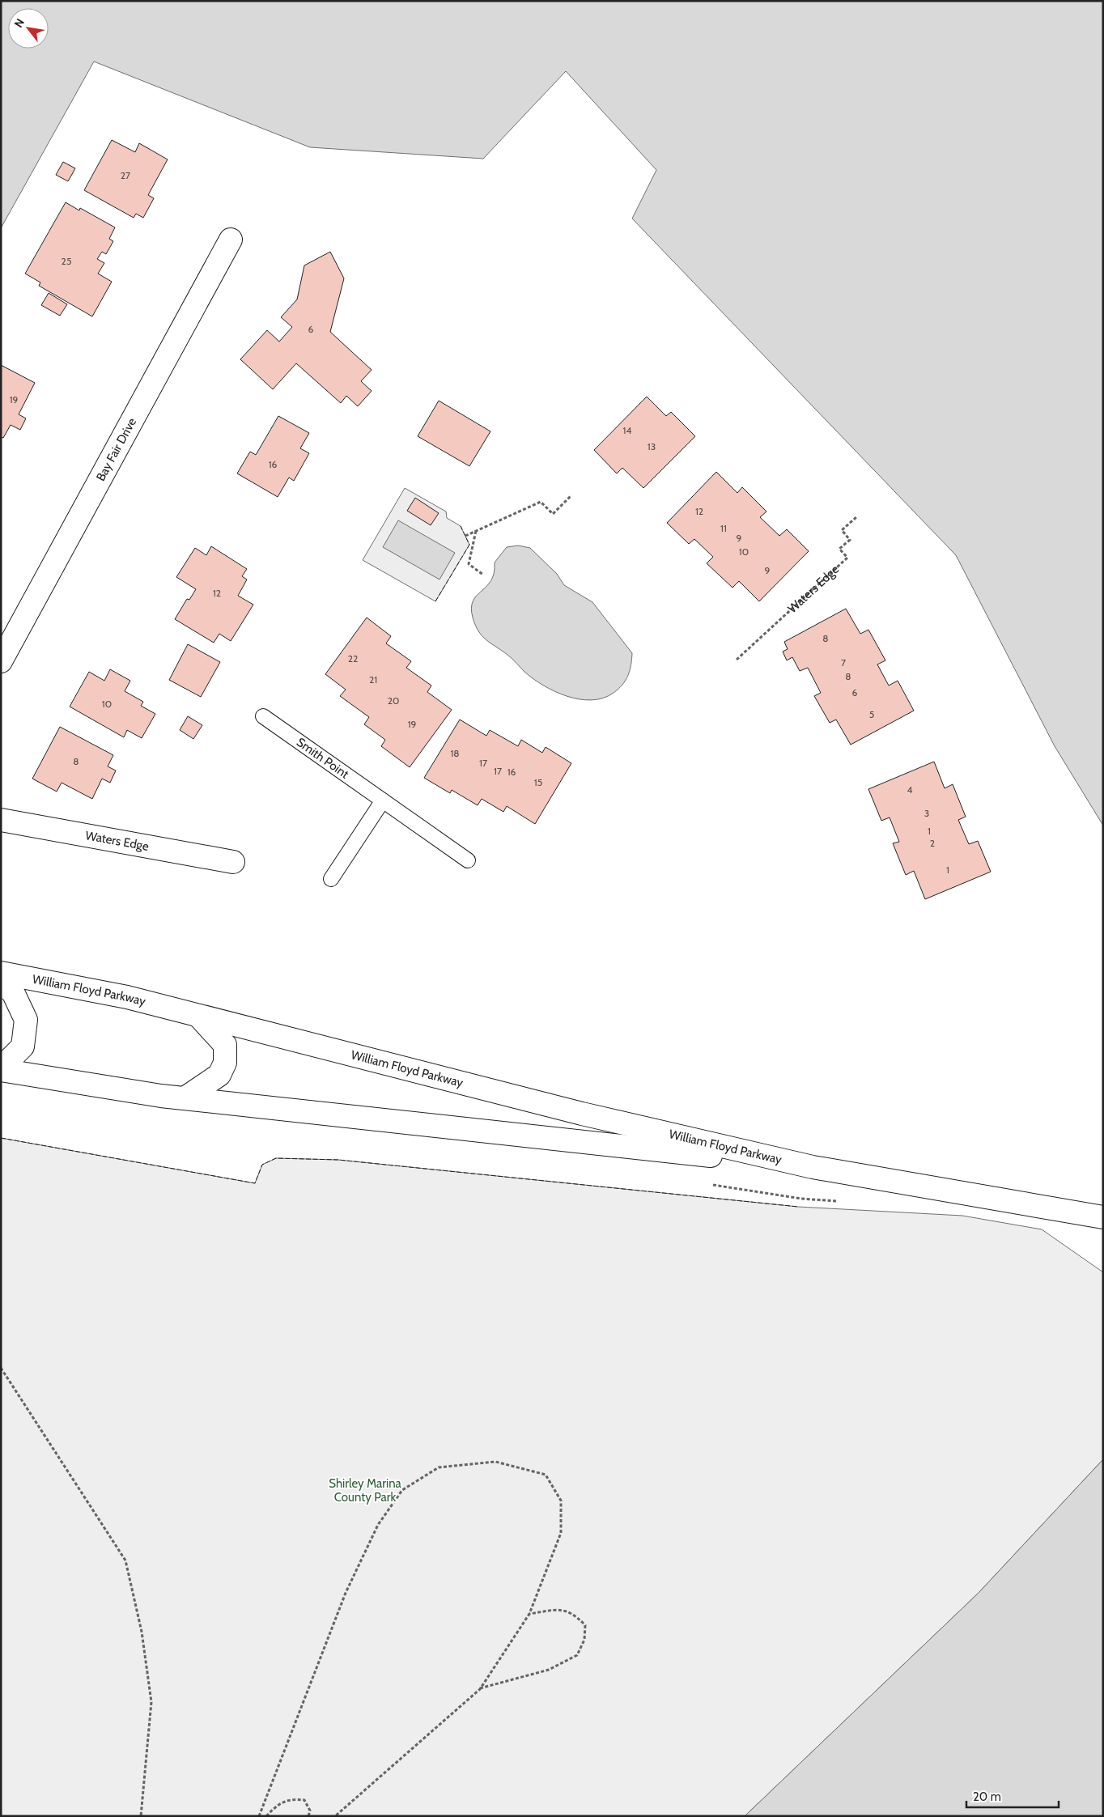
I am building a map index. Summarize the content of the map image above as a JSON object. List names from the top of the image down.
{
  "streets": {
    "main road": ["Bay Fair Drive", "Waters Edge", "William Floyd Parkway"],
    "lane": ["Smith Point"]
  },
  "parks": ["Shirley Marina County Park"],
  "house_numbers": [
    "27",
    "25",
    "6",
    "19",
    "14",
    "13",
    "16",
    "12",
    "11",
    "9",
    "10",
    "9",
    "12",
    "8",
    "22",
    "7",
    "8",
    "21",
    "6",
    "20",
    "10",
    "5",
    "19",
    "18",
    "8",
    "17",
    "17",
    "16",
    "15",
    "4",
    "3",
    "1",
    "2",
    "1"
  ],
  "scale_bar": "20 m",
  "north": "top left"
}
